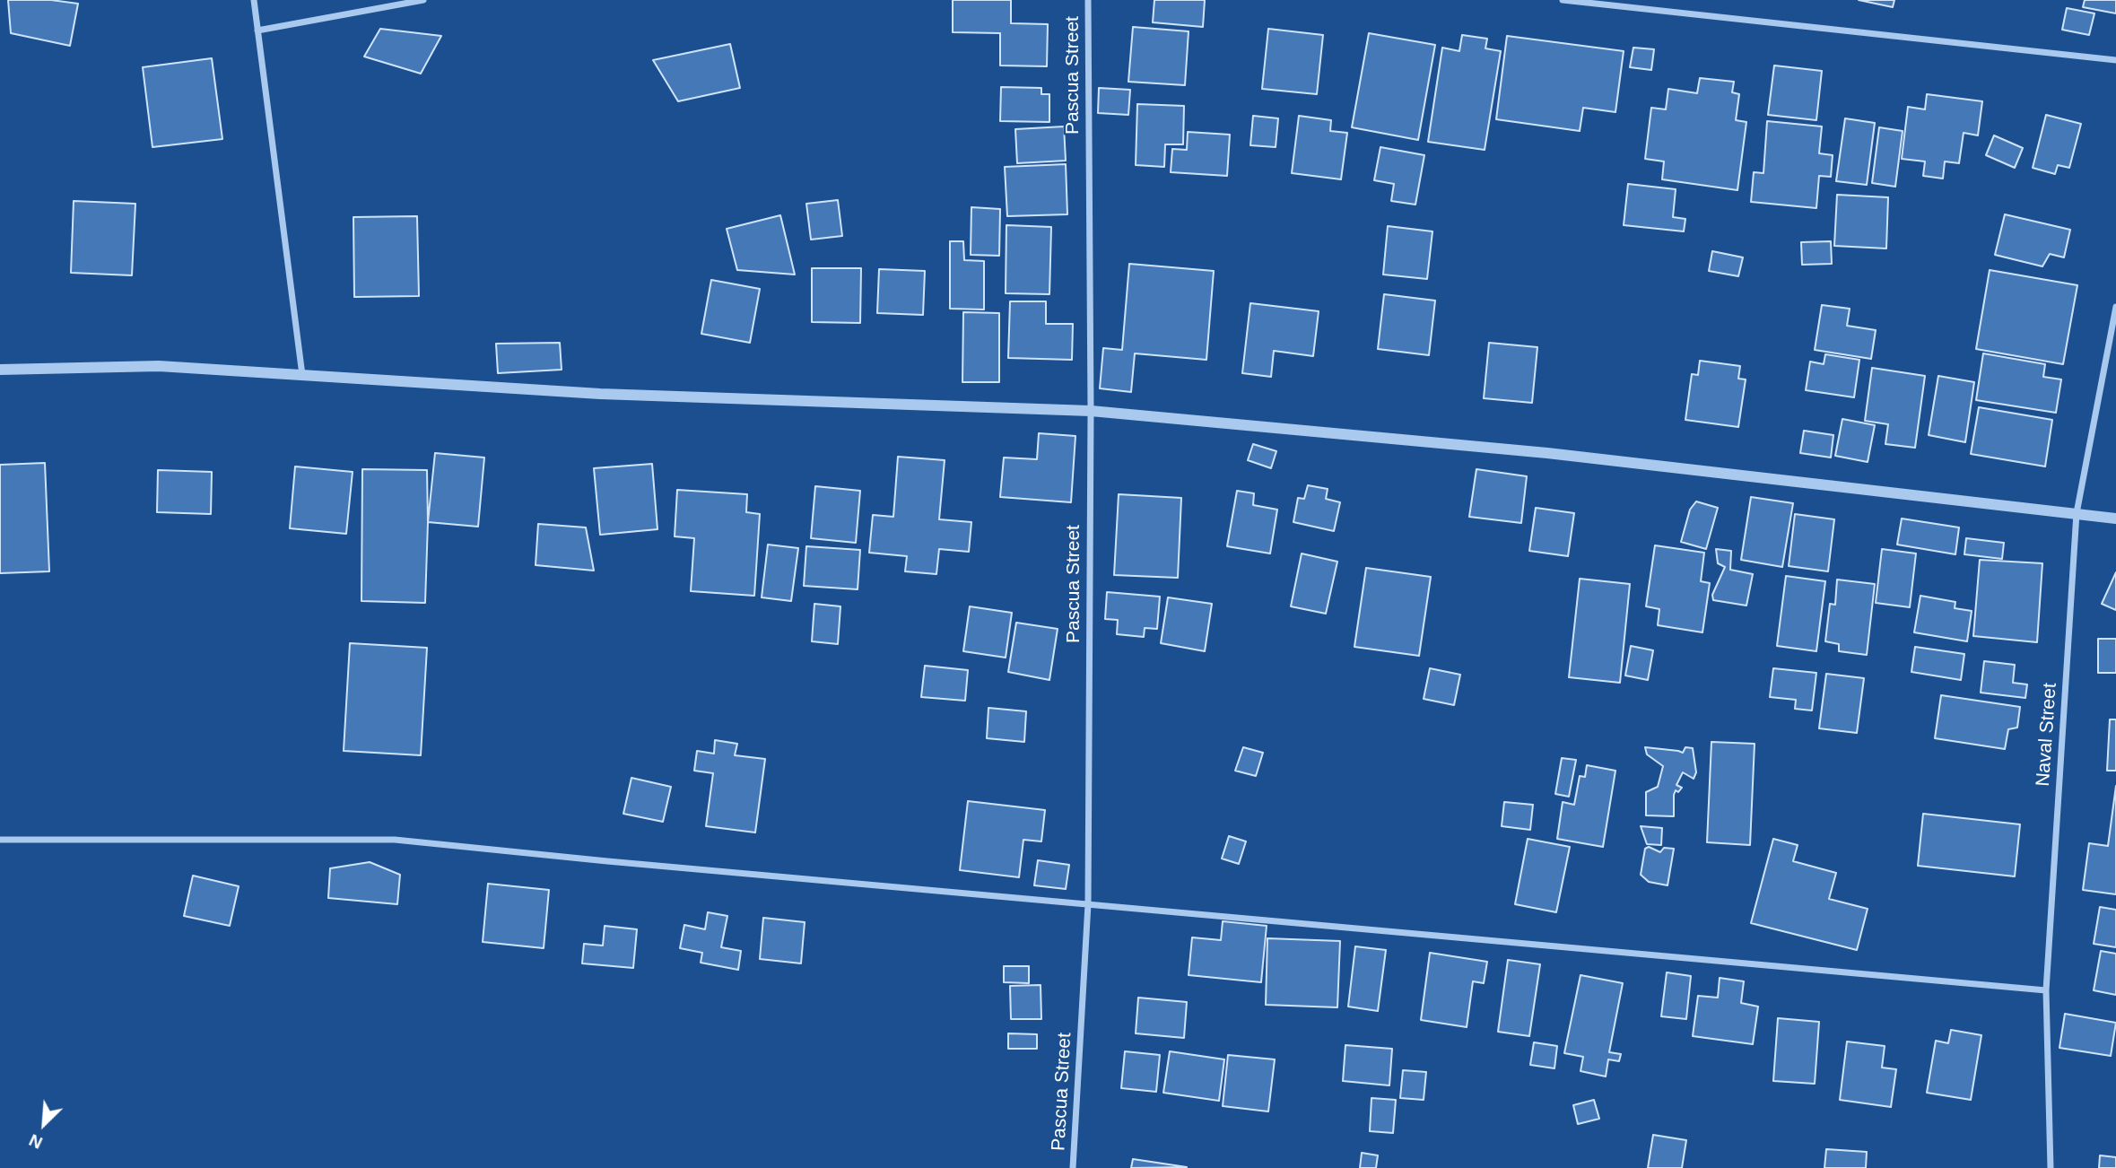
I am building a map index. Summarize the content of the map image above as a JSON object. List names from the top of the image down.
{
  "streets": {
    "street": ["Pascua Street", "Naval Street"]
  },
  "north": "bottom left"
}
